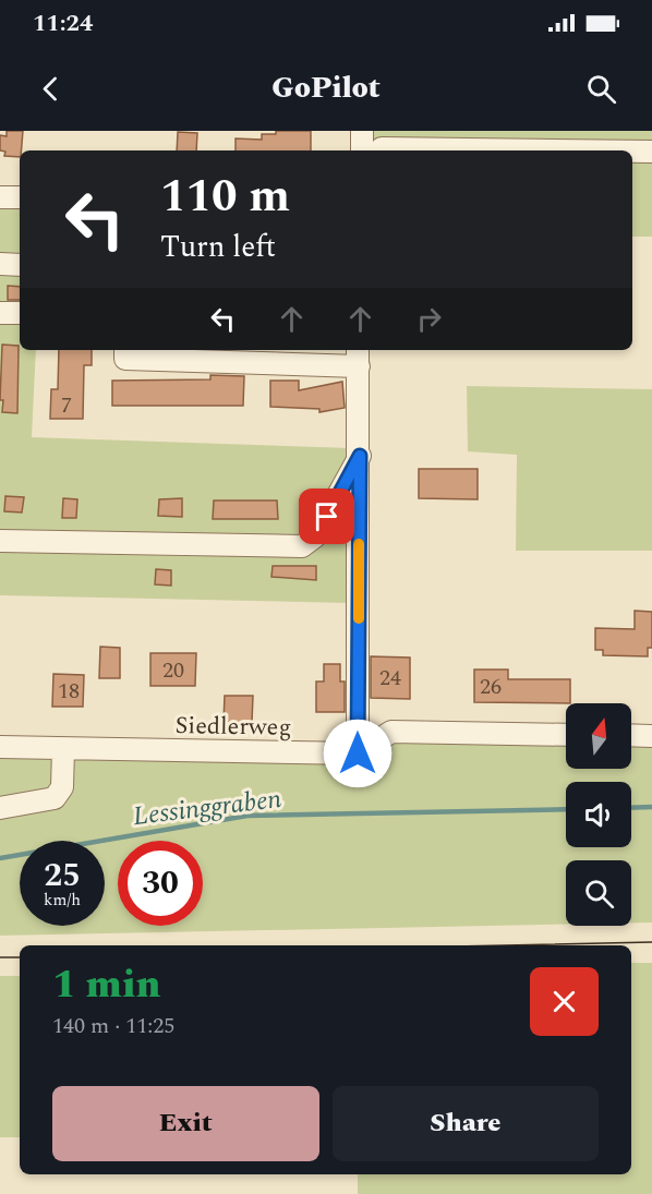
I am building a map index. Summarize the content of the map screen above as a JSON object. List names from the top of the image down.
{
  "streets": {
    "street": ["Siedlerweg"]
  },
  "water": ["Lessinggraben"],
  "house_numbers": [
    "7",
    "20",
    "24",
    "26",
    "18"
  ],
  "north": "top",
  "page": {
    "status": "11:24",
    "header": "GoPilot",
    "turn": ["110 m", "Turn left"],
    "speed": "25 km/h",
    "limit": "30",
    "heading": ["1 min", "140 m · 11:25"],
    "buttons": ["Exit", "Share"]
  }
}
